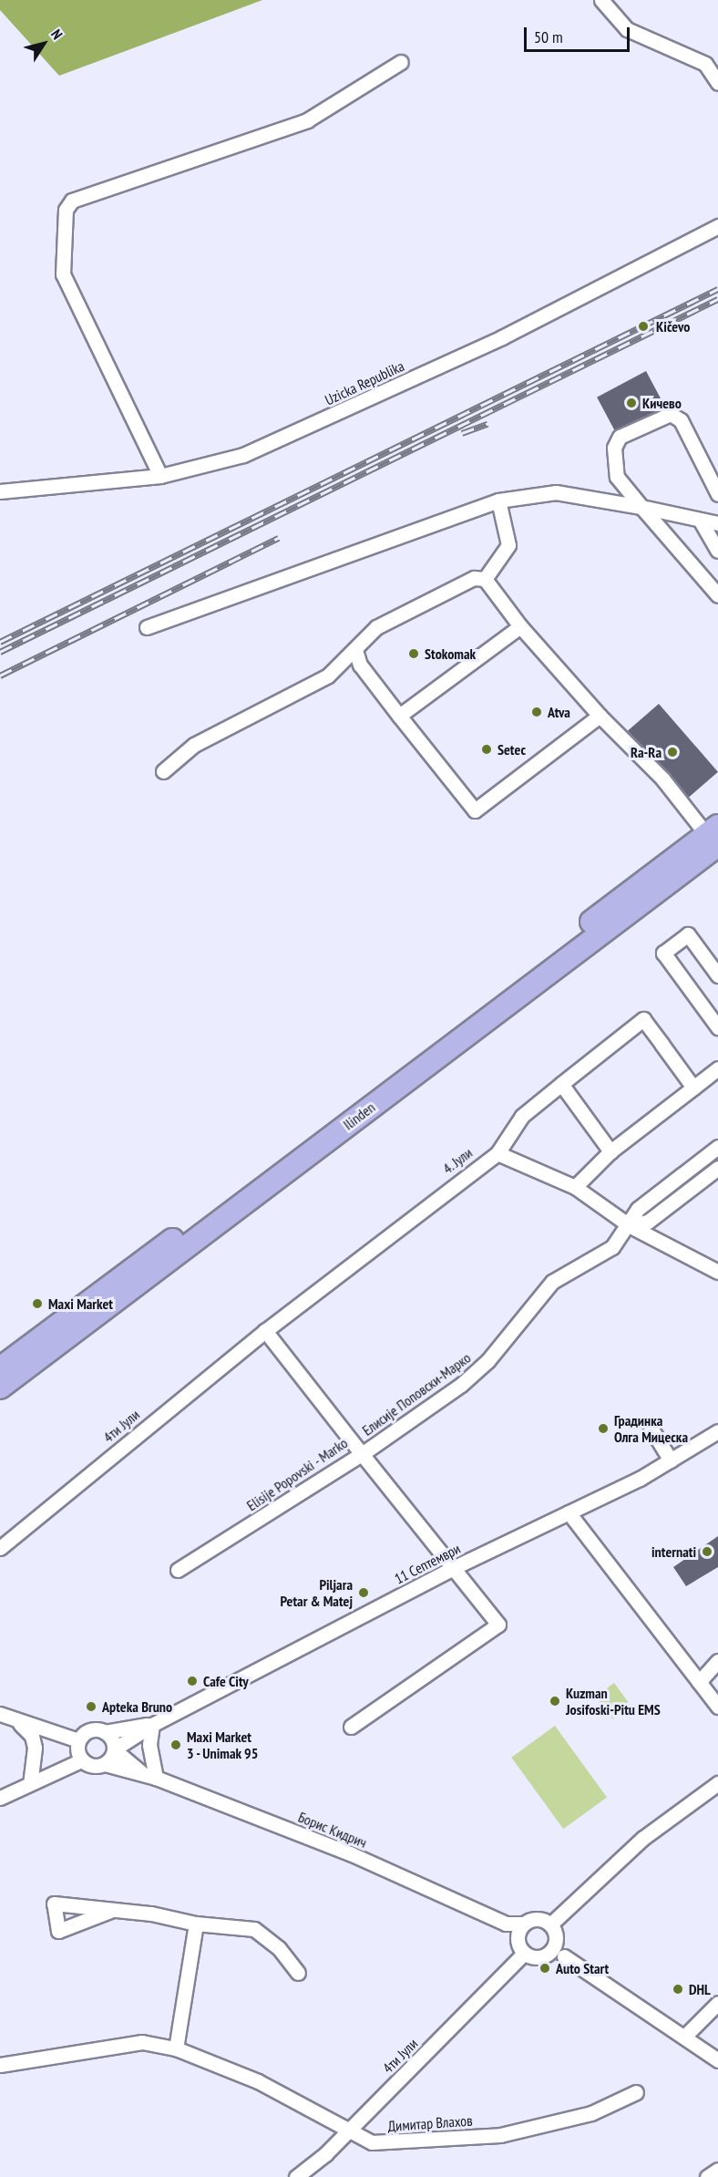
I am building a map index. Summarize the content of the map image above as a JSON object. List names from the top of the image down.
{
  "streets": {
    "main road": ["Ilinden"],
    "street": [
      "Uzicka Republika",
      "4. Јули",
      "Елисије Поповски-Марко",
      "4ти Јули",
      "Elisije Popovski - Marko",
      "11 Септември",
      "Борис Кидрич",
      "Димитар Влахов"
    ]
  },
  "crossings": [
    ["4. Јули", "Елисије Поповски-Марко"],
    ["4. Јули", "4ти Јули"],
    ["4. Јули", "Elisije Popovski - Marko"],
    ["Елисије Поповски-Марко", "Elisije Popovski - Marko"],
    ["4ти Јули", "Elisije Popovski - Marko"],
    ["4ти Јули", "Димитар Влахов"]
  ],
  "places": [
    "Kičevo",
    "Кичево",
    "Stokomak",
    "Atva",
    "Setec",
    "Ra-Ra",
    "Maxi Market",
    "Градинка Олга Мицеска",
    "internati",
    "Piljara Petar & Matej",
    "Cafe City",
    "Kuzman Josifoski-Pitu EMS",
    "Apteka Bruno",
    "Maxi Market 3 - Unimak 95",
    "Auto Start",
    "DHL"
  ],
  "scale_bar": "50 m",
  "north": "top right"
}
